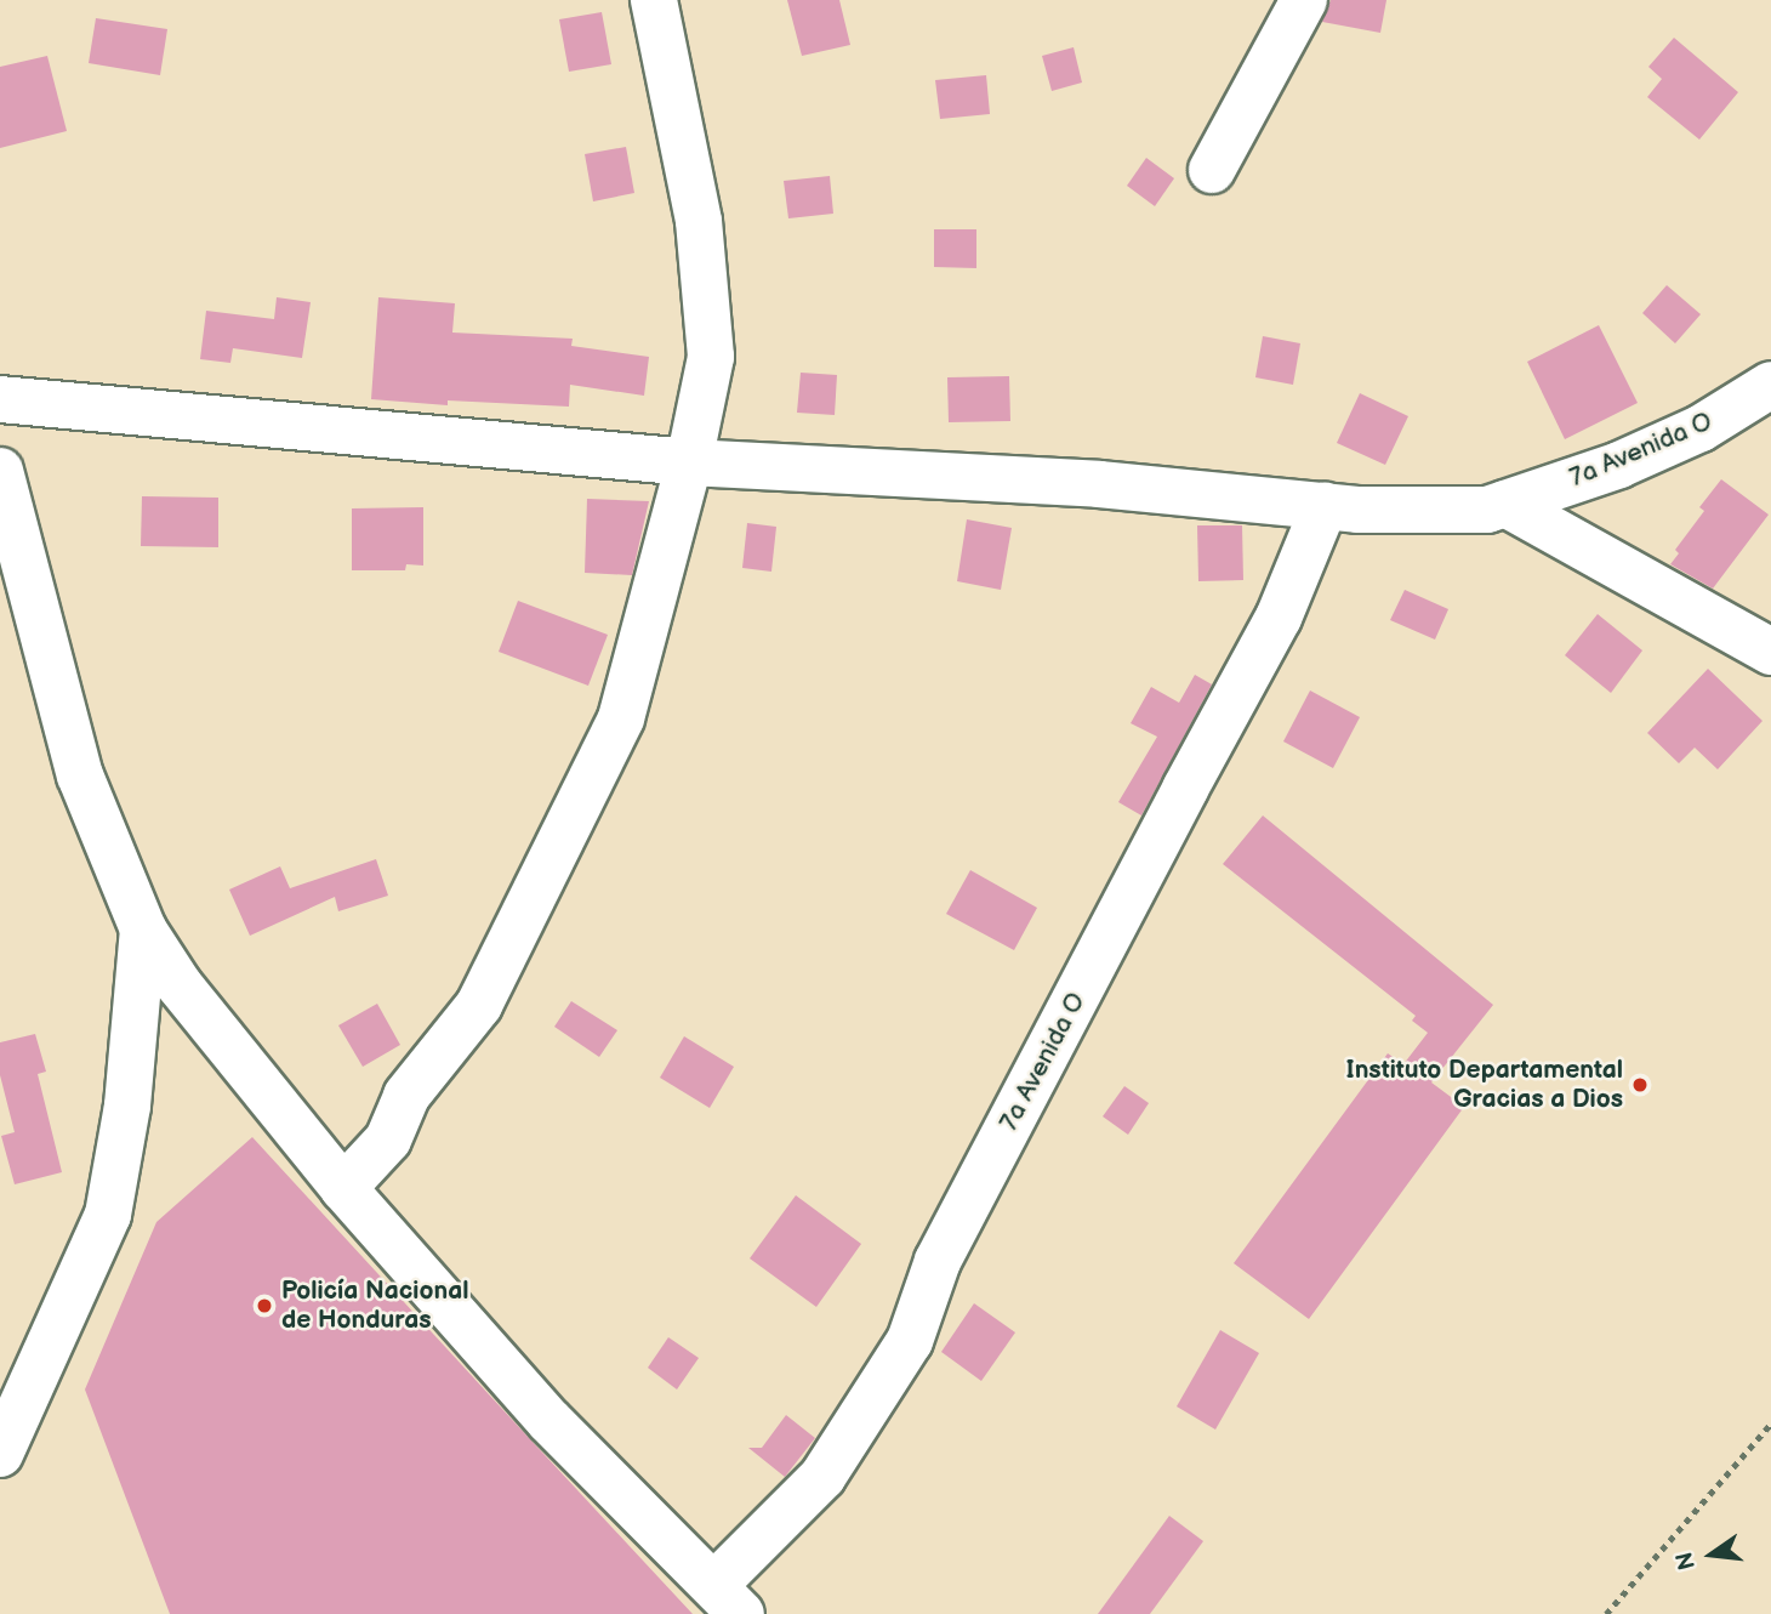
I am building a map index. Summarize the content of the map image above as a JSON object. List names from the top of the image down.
{
  "streets": {
    "street": ["7a Avenida O"]
  },
  "places": ["Instituto Departamental Gracias a Dios", "Policía Nacional de Honduras"],
  "north": "left"
}
